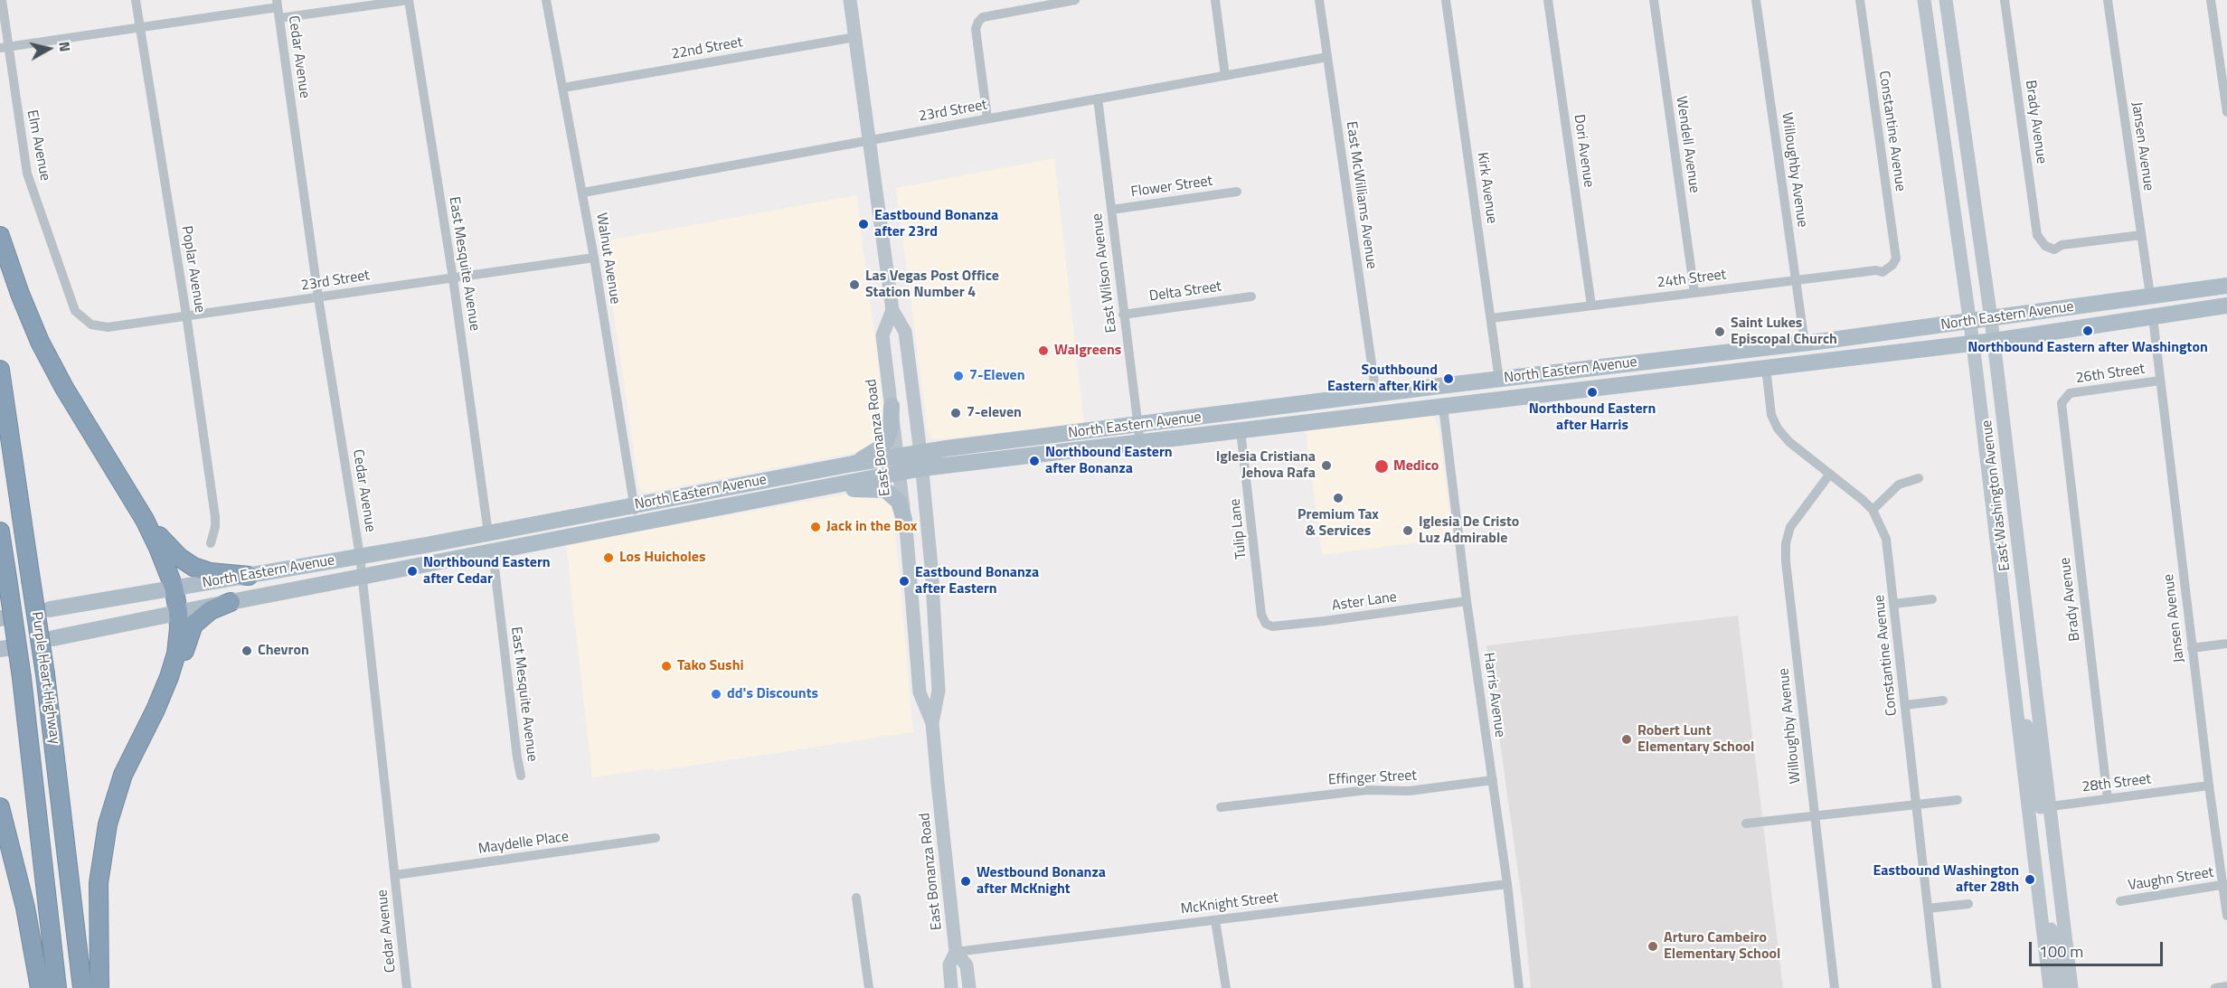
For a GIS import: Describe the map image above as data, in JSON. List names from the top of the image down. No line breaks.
{"streets":{"highway":["Purple Heart Highway"],"main road":["North Eastern Avenue","East Bonanza Road","East Washington Avenue"],"street":["22nd Street","Cedar Avenue","23rd Street","Brady Avenue","Constantine Avenue","Wendell Avenue","Elm Avenue","Jansen Avenue","Dori Avenue","Willoughby Avenue","Flower Street","Kirk Avenue","East McWilliams Avenue","Walnut Avenue","East Mesquite Avenue","Poplar Avenue","East Wilson Avenue","24th Street","Delta Street","26th Street","Tulip Lane","Aster Lane","Harris Avenue","Effinger Street","28th Street","Maydelle Place","Vaughn Street","McKnight Street"]},"crossings":[["22nd Street","Walnut Avenue"],["22nd Street","East Bonanza Road"],["Cedar Avenue","23rd Street"],["Cedar Avenue","North Eastern Avenue"],["Cedar Avenue","Maydelle Place"],["23rd Street","Elm Avenue"],["23rd Street","East McWilliams Avenue"],["23rd Street","Walnut Avenue"],["23rd Street","East Mesquite Avenue"],["23rd Street","Poplar Avenue"],["23rd Street","East Wilson Avenue"],["23rd Street","East Bonanza Road"],["Brady Avenue","Jansen Avenue"],["Brady Avenue","26th Street"],["Brady Avenue","28th Street"],["Constantine Avenue","Willoughby Avenue"],["Constantine Avenue","24th Street"],["Constantine Avenue","North Eastern Avenue"],["Wendell Avenue","24th Street"],["Jansen Avenue","North Eastern Avenue"],["Jansen Avenue","26th Street"],["Jansen Avenue","28th Street"],["Jansen Avenue","Vaughn Street"],["Dori Avenue","24th Street"],["Willoughby Avenue","24th Street"],["Willoughby Avenue","North Eastern Avenue"],["Flower Street","East Wilson Avenue"],["Kirk Avenue","24th Street"],["Kirk Avenue","North Eastern Avenue"],["East McWilliams Avenue","North Eastern Avenue"],["Walnut Avenue","North Eastern Avenue"],["East Mesquite Avenue","North Eastern Avenue"],["East Wilson Avenue","Delta Street"],["East Wilson Avenue","North Eastern Avenue"],["North Eastern Avenue","East Bonanza Road"],["North Eastern Avenue","East Washington Avenue"],["North Eastern Avenue","Tulip Lane"],["North Eastern Avenue","Harris Avenue"],["East Bonanza Road","McKnight Street"],["East Washington Avenue","28th Street"],["Tulip Lane","Aster Lane"],["Aster Lane","Harris Avenue"],["Harris Avenue","Effinger Street"],["Harris Avenue","McKnight Street"]],"places":["Eastbound Bonanza after 23rd","Las Vegas Post Office Station Number 4","Northbound Eastern after Washington","Saint Lukes Episcopal Church","Walgreens","7-Eleven","Southbound Eastern after Kirk","Northbound Eastern after Harris","7-eleven","Northbound Eastern after Bonanza","Iglesia Cristiana Jehova Rafa","Medico","Premium Tax & Services","Jack in the Box","Iglesia De Cristo Luz Admirable","Los Huicholes","Northbound Eastern after Cedar","Eastbound Bonanza after Eastern","Chevron","Tako Sushi","dd's Discounts","Robert Lunt Elementary School","Eastbound Washington after 28th","Westbound Bonanza after McKnight","Arturo Cambeiro Elementary School"],"scale_bar":"100 m","north":"right"}
